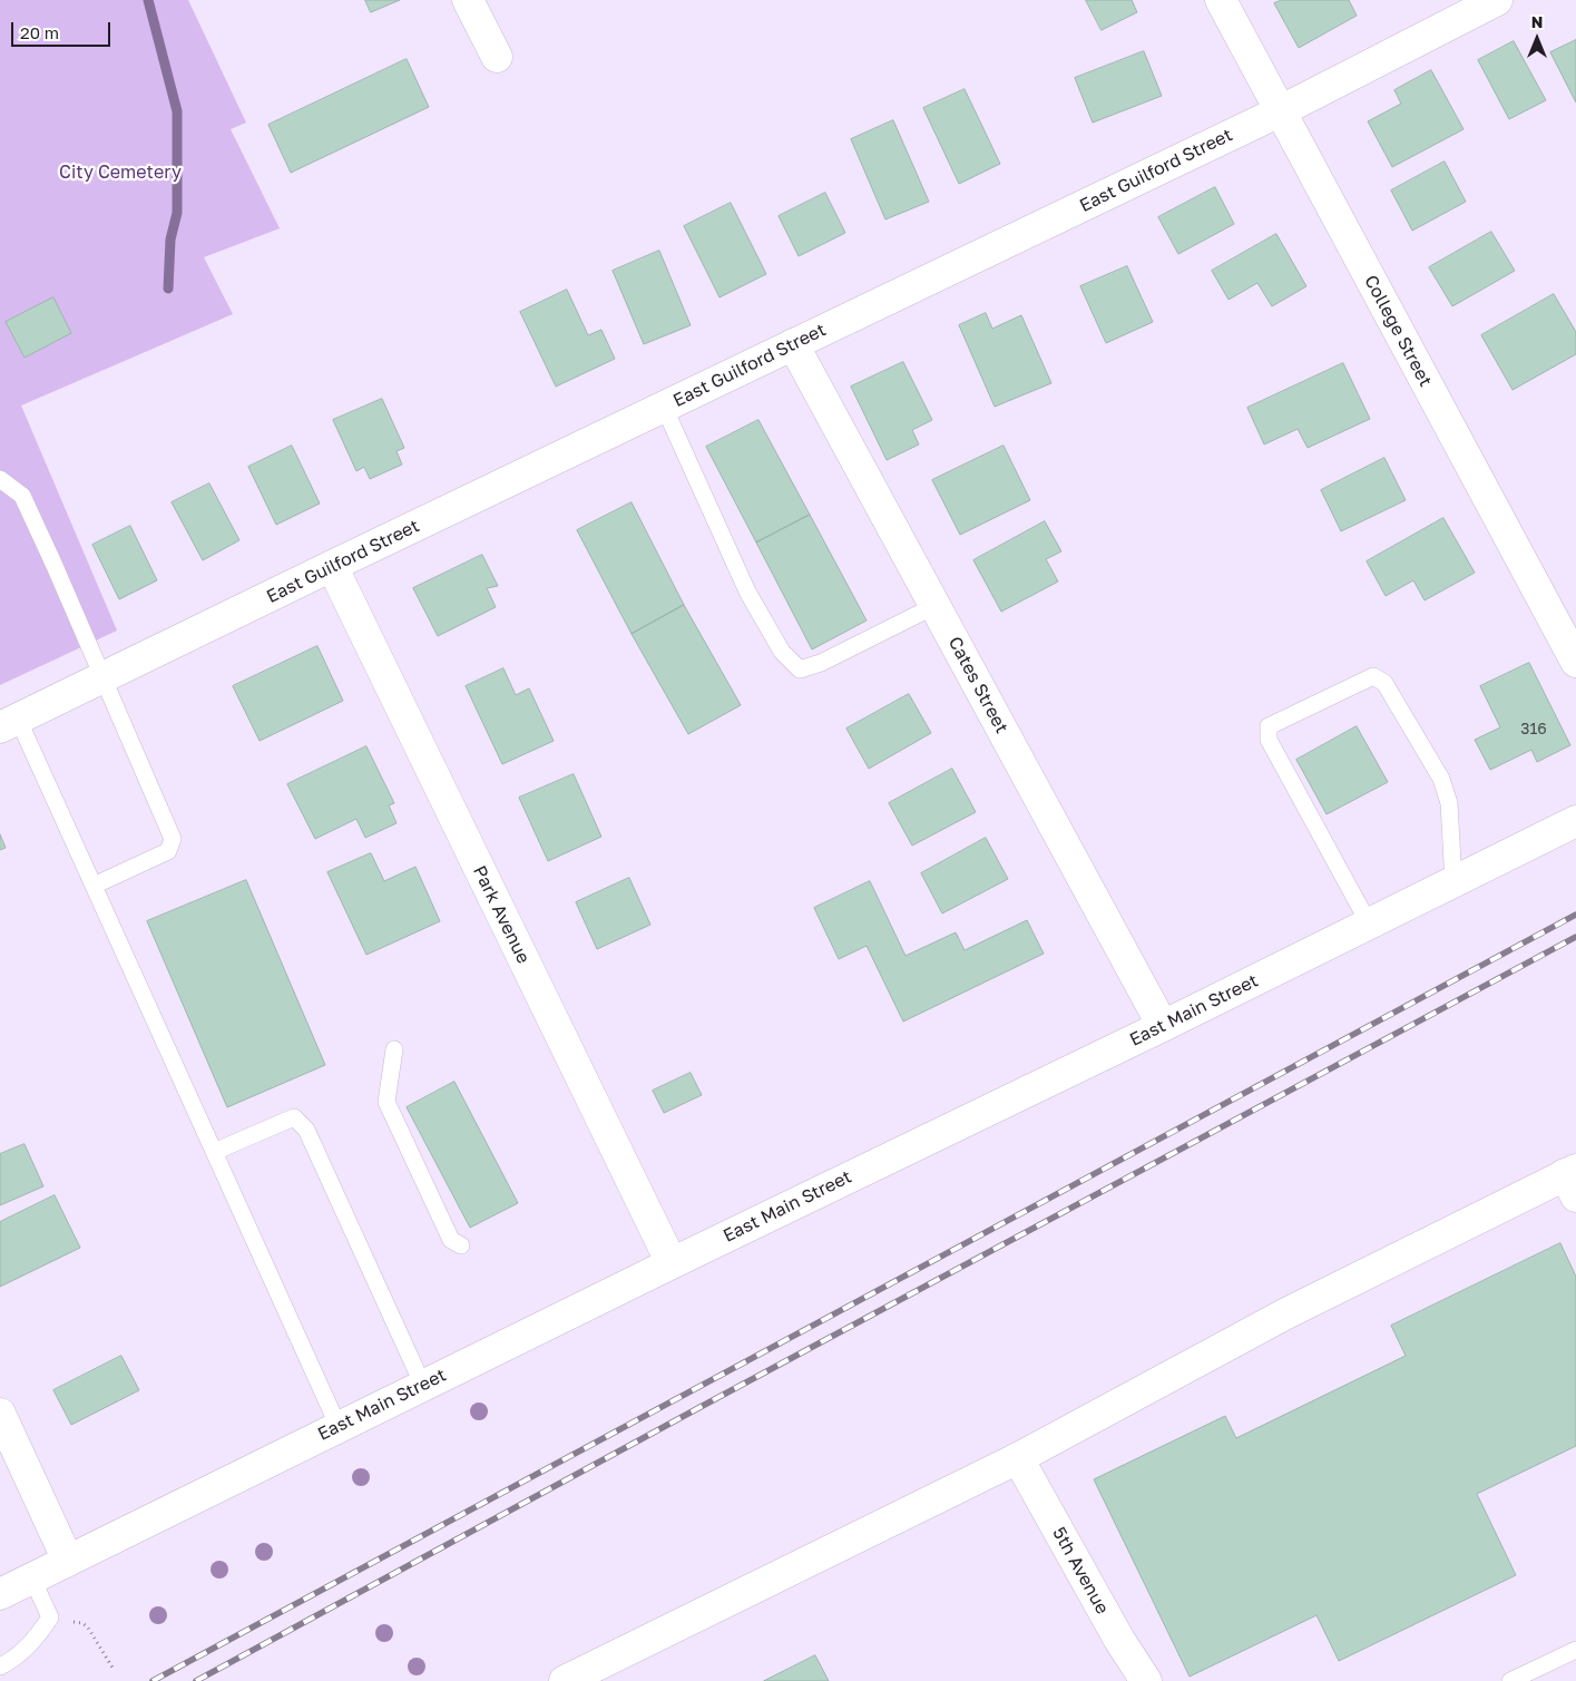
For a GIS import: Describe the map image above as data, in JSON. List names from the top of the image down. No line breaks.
{"streets":{"street":["East Guilford Street","College Street","Cates Street","Park Avenue","East Main Street","5th Avenue"]},"crossings":[["East Guilford Street","College Street"],["East Guilford Street","Cates Street"],["East Guilford Street","Park Avenue"],["Cates Street","East Main Street"],["Park Avenue","East Main Street"]],"parks":["City Cemetery"],"house_numbers":["316"],"scale_bar":"20 m","north":"top"}
